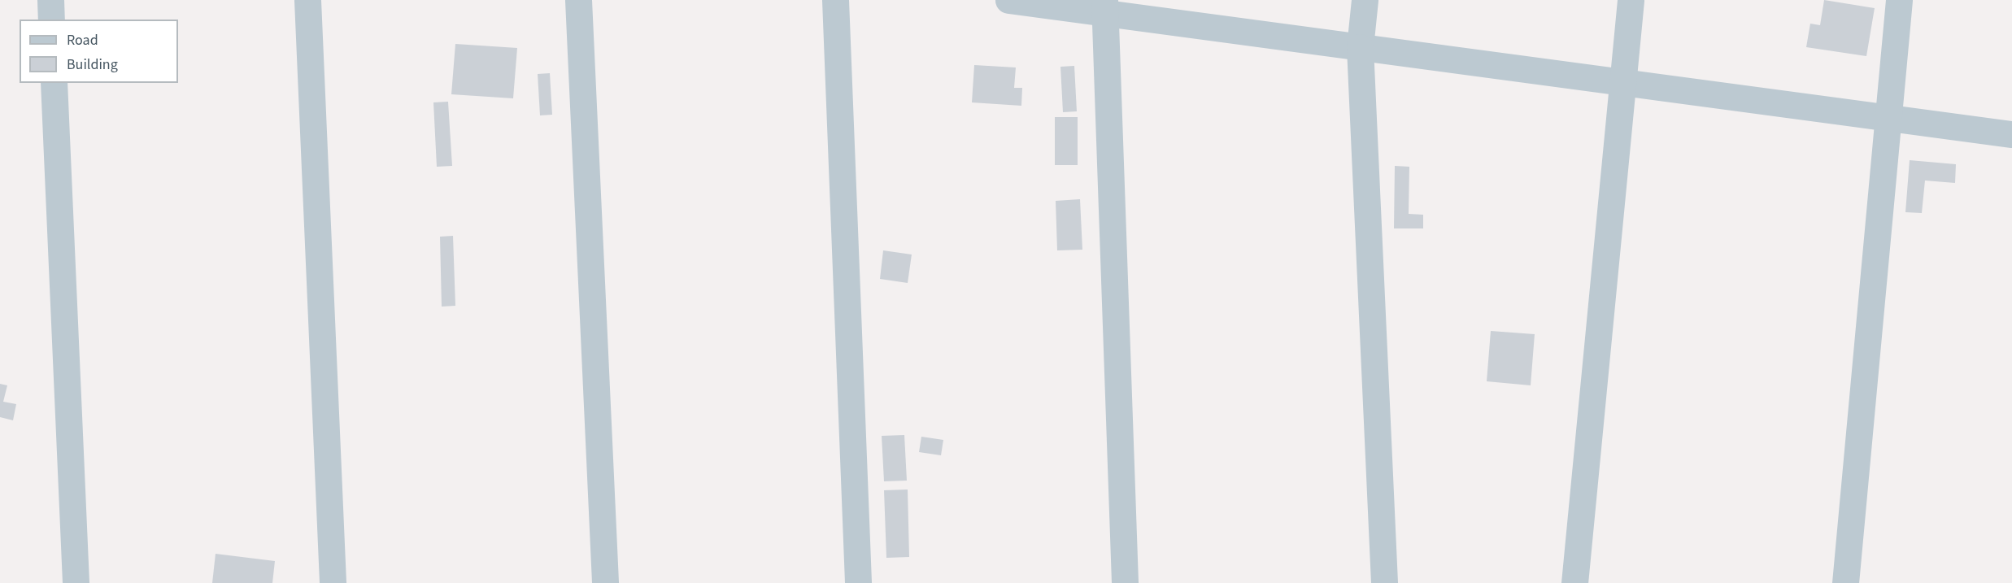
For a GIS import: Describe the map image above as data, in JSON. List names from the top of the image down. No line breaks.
{"legend":["Road","Building"]}
